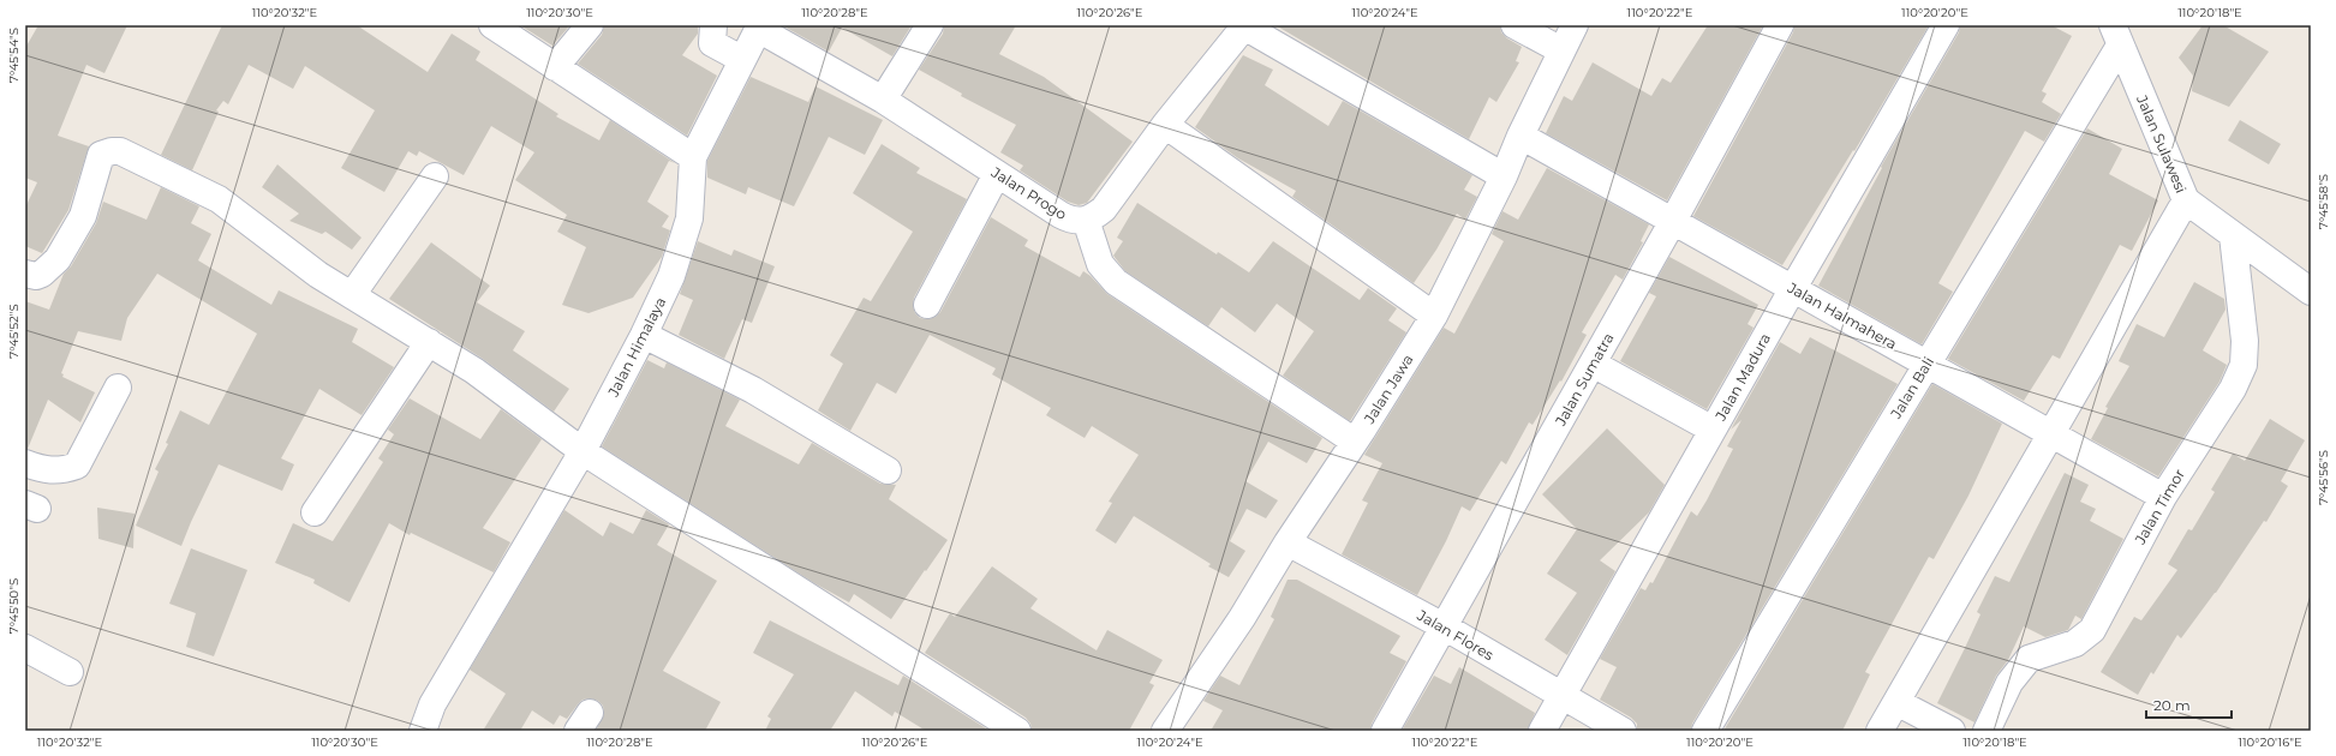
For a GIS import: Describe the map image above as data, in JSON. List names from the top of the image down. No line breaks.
{"streets":{"street":["Jalan Sulawesi","Jalan Progo","Jalan Halmahera","Jalan Himalaya","Jalan Madura","Jalan Sumatra","Jalan Bali","Jalan Jawa","Jalan Timor","Jalan Flores"]},"crossings":[["Jalan Sulawesi","Jalan Bali"],["Jalan Sulawesi","Jalan Timor"],["Jalan Halmahera","Jalan Madura"],["Jalan Halmahera","Jalan Sumatra"],["Jalan Halmahera","Jalan Bali"],["Jalan Halmahera","Jalan Jawa"],["Jalan Halmahera","Jalan Timor"],["Jalan Madura","Jalan Flores"],["Jalan Sumatra","Jalan Flores"],["Jalan Jawa","Jalan Flores"]],"scale_bar":"20 m","coordinates":["110°20'32\"E","110°20'30\"E","110°20'28\"E","110°20'26\"E","110°20'24\"E","110°20'22\"E","110°20'20\"E","110°20'18\"E","7°45'54\"S","7°45'58\"S","7°45'52\"S","7°45'56\"S","7°45'50\"S","110°20'16\"E"]}
